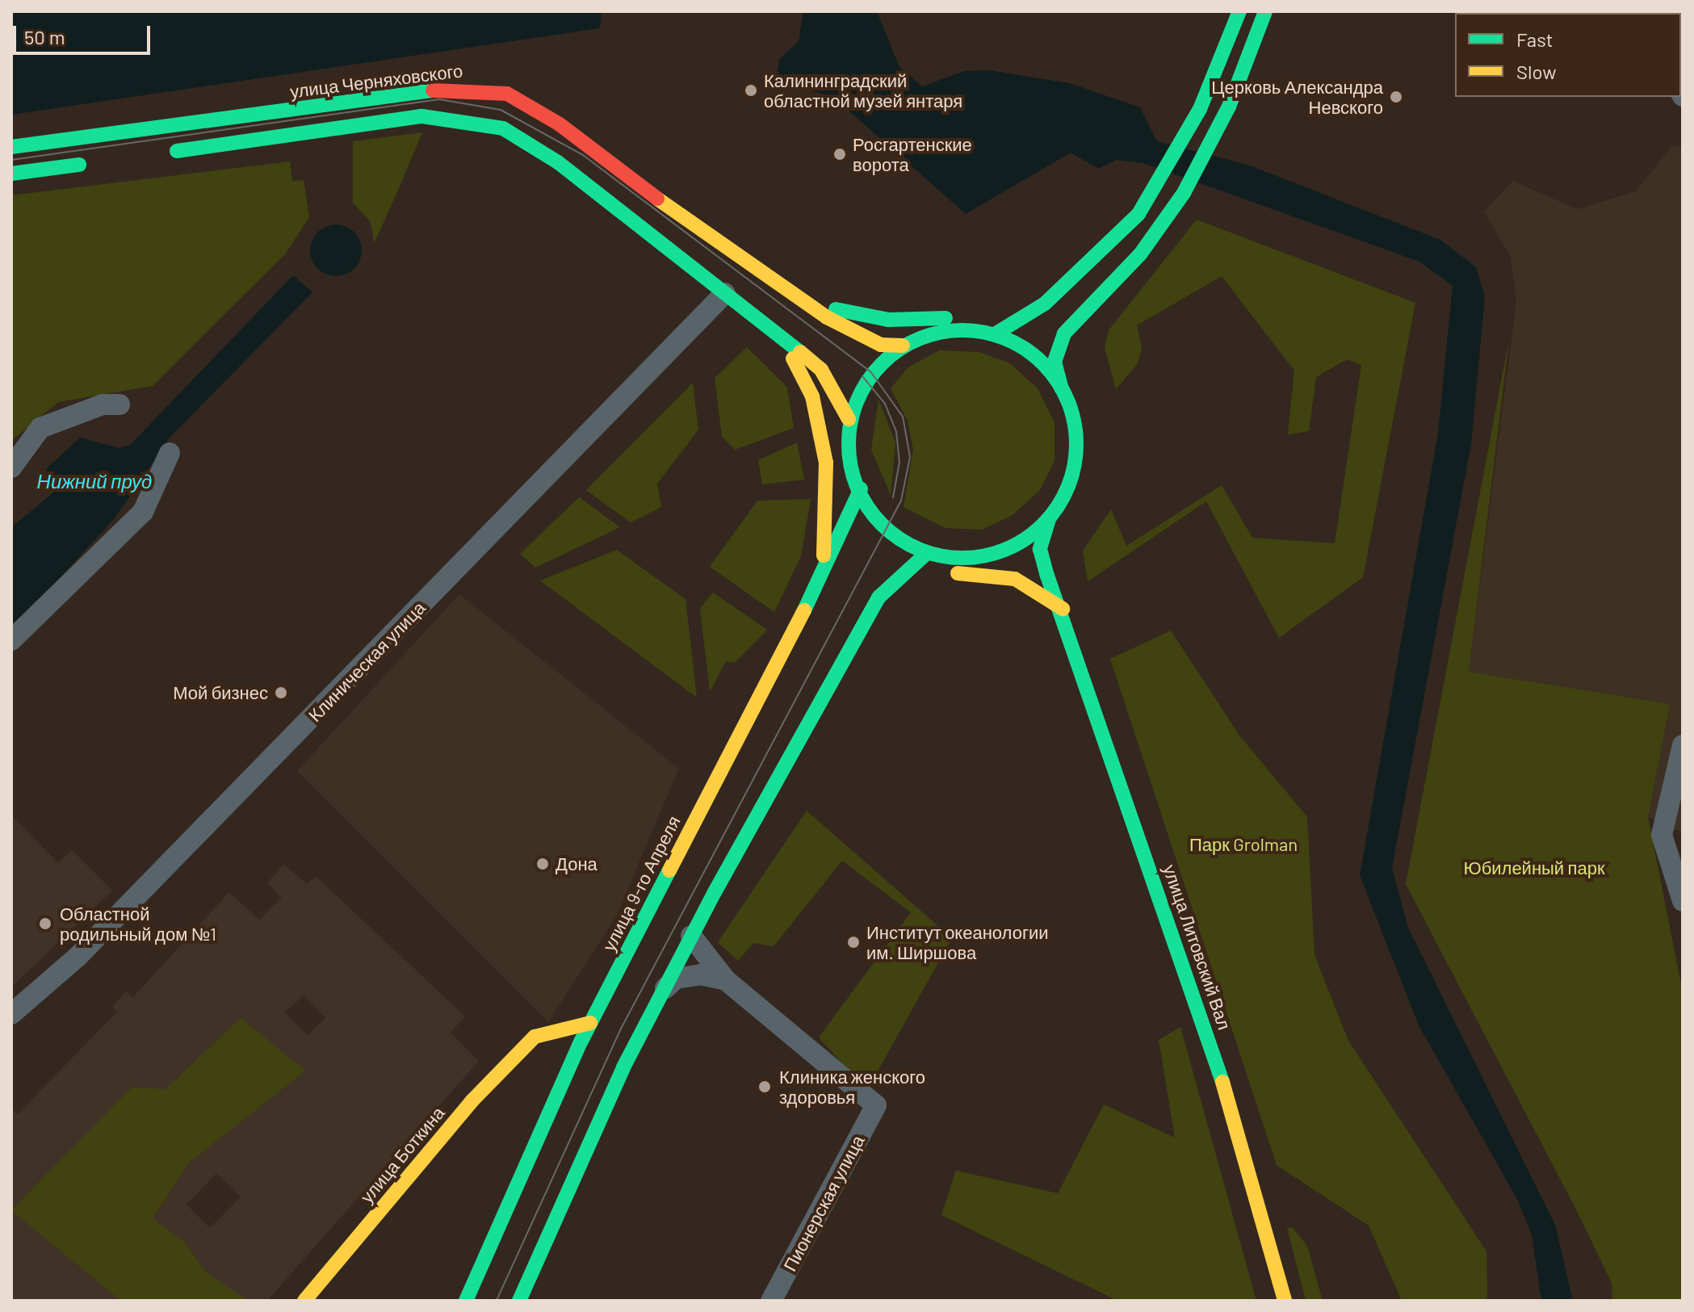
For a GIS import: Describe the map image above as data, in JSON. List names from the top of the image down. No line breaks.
{"streets":{"main road":["улица Черняховского","улица 9-го Апреля","улица Литовский Вал","улица Боткина"],"street":["Клиническая улица","Пионерская улица"]},"crossings":[["улица Черняховского","улица 9-го Апреля"],["улица Черняховского","улица Литовский Вал"],["улица 9-го Апреля","улица Литовский Вал"]],"water":["Нижний пруд"],"parks":["Парк Grolman","Юбилейный парк"],"places":["Калининградский областной музей янтаря","Церковь Александра Невского","Росгартенские ворота","Мой бизнес","Дона","Областной родильный дом №1","Институт океанологии им. Ширшова","Клиника женского здоровья"],"legend":["Fast","Slow"],"scale_bar":"50 m"}
